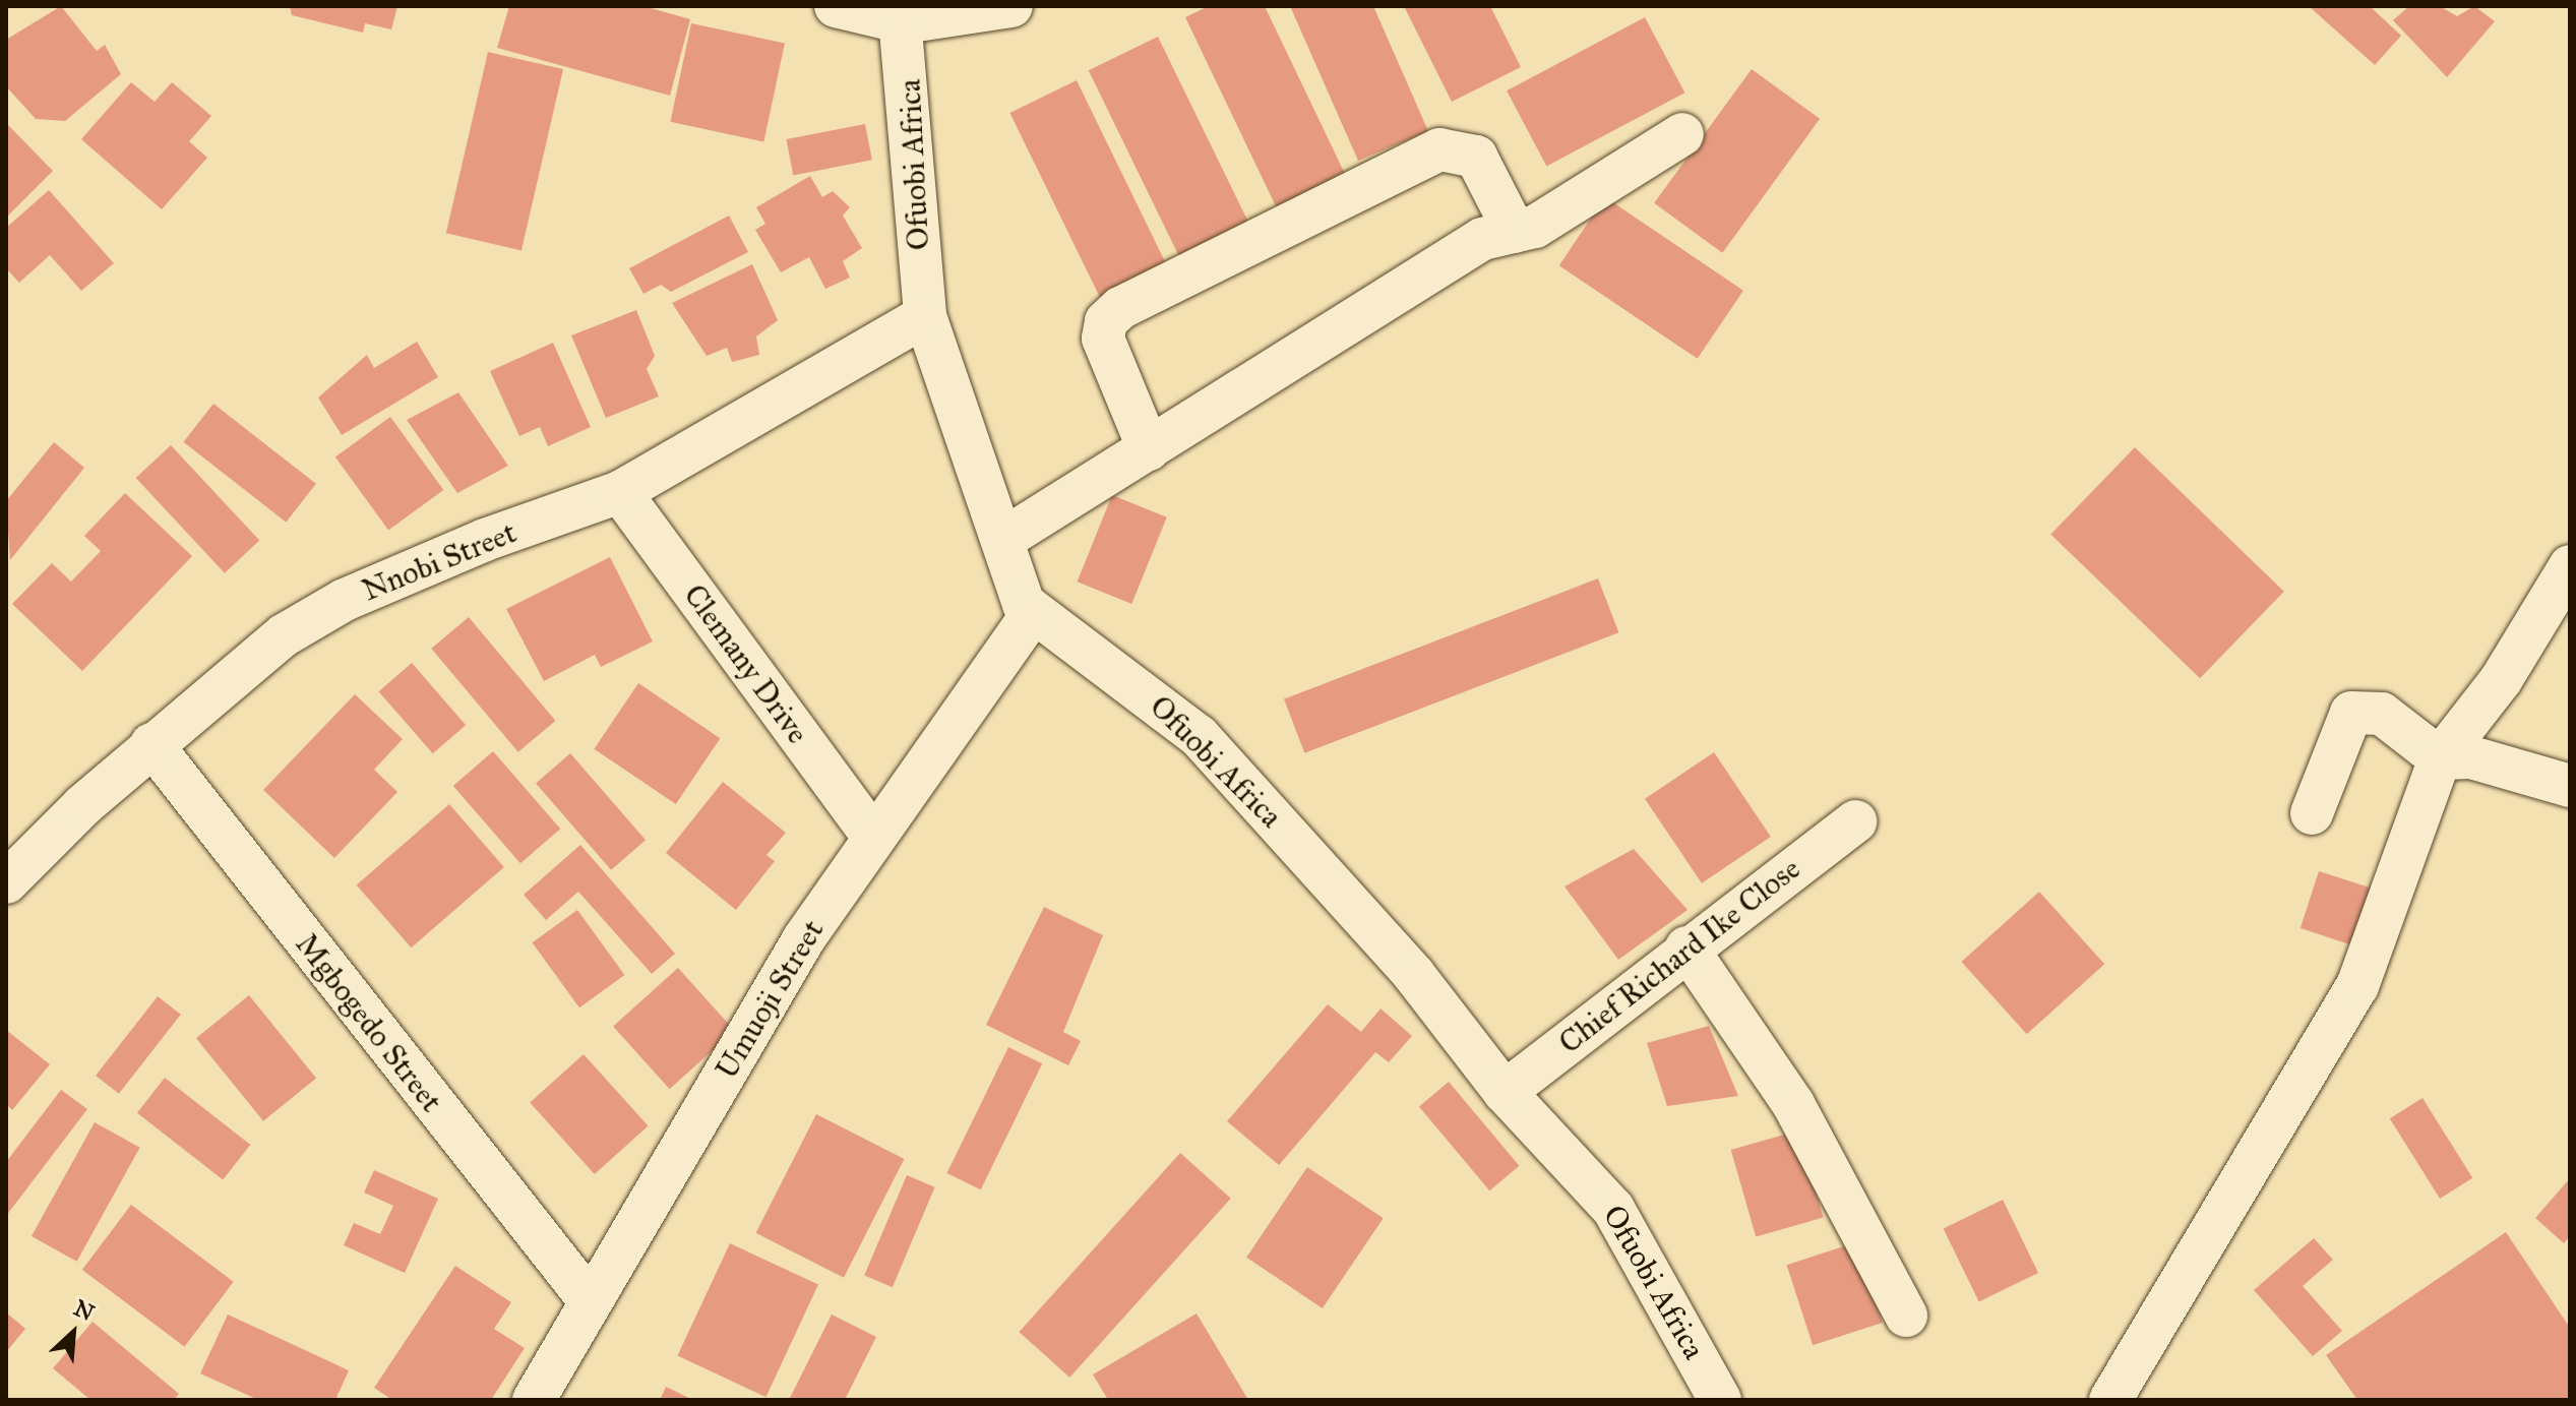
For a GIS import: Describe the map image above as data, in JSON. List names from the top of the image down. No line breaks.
{"streets":{"street":["Ofuobi Africa","Nnobi Street","Clemany Drive","Chief Richard Ike Close","Umuoji Street","Mgbogedo Street"]},"crossings":[["Ofuobi Africa","Nnobi Street"],["Ofuobi Africa","Chief Richard Ike Close"],["Ofuobi Africa","Umuoji Street"],["Nnobi Street","Clemany Drive"],["Nnobi Street","Mgbogedo Street"],["Clemany Drive","Umuoji Street"],["Umuoji Street","Mgbogedo Street"]],"north":"top right"}
